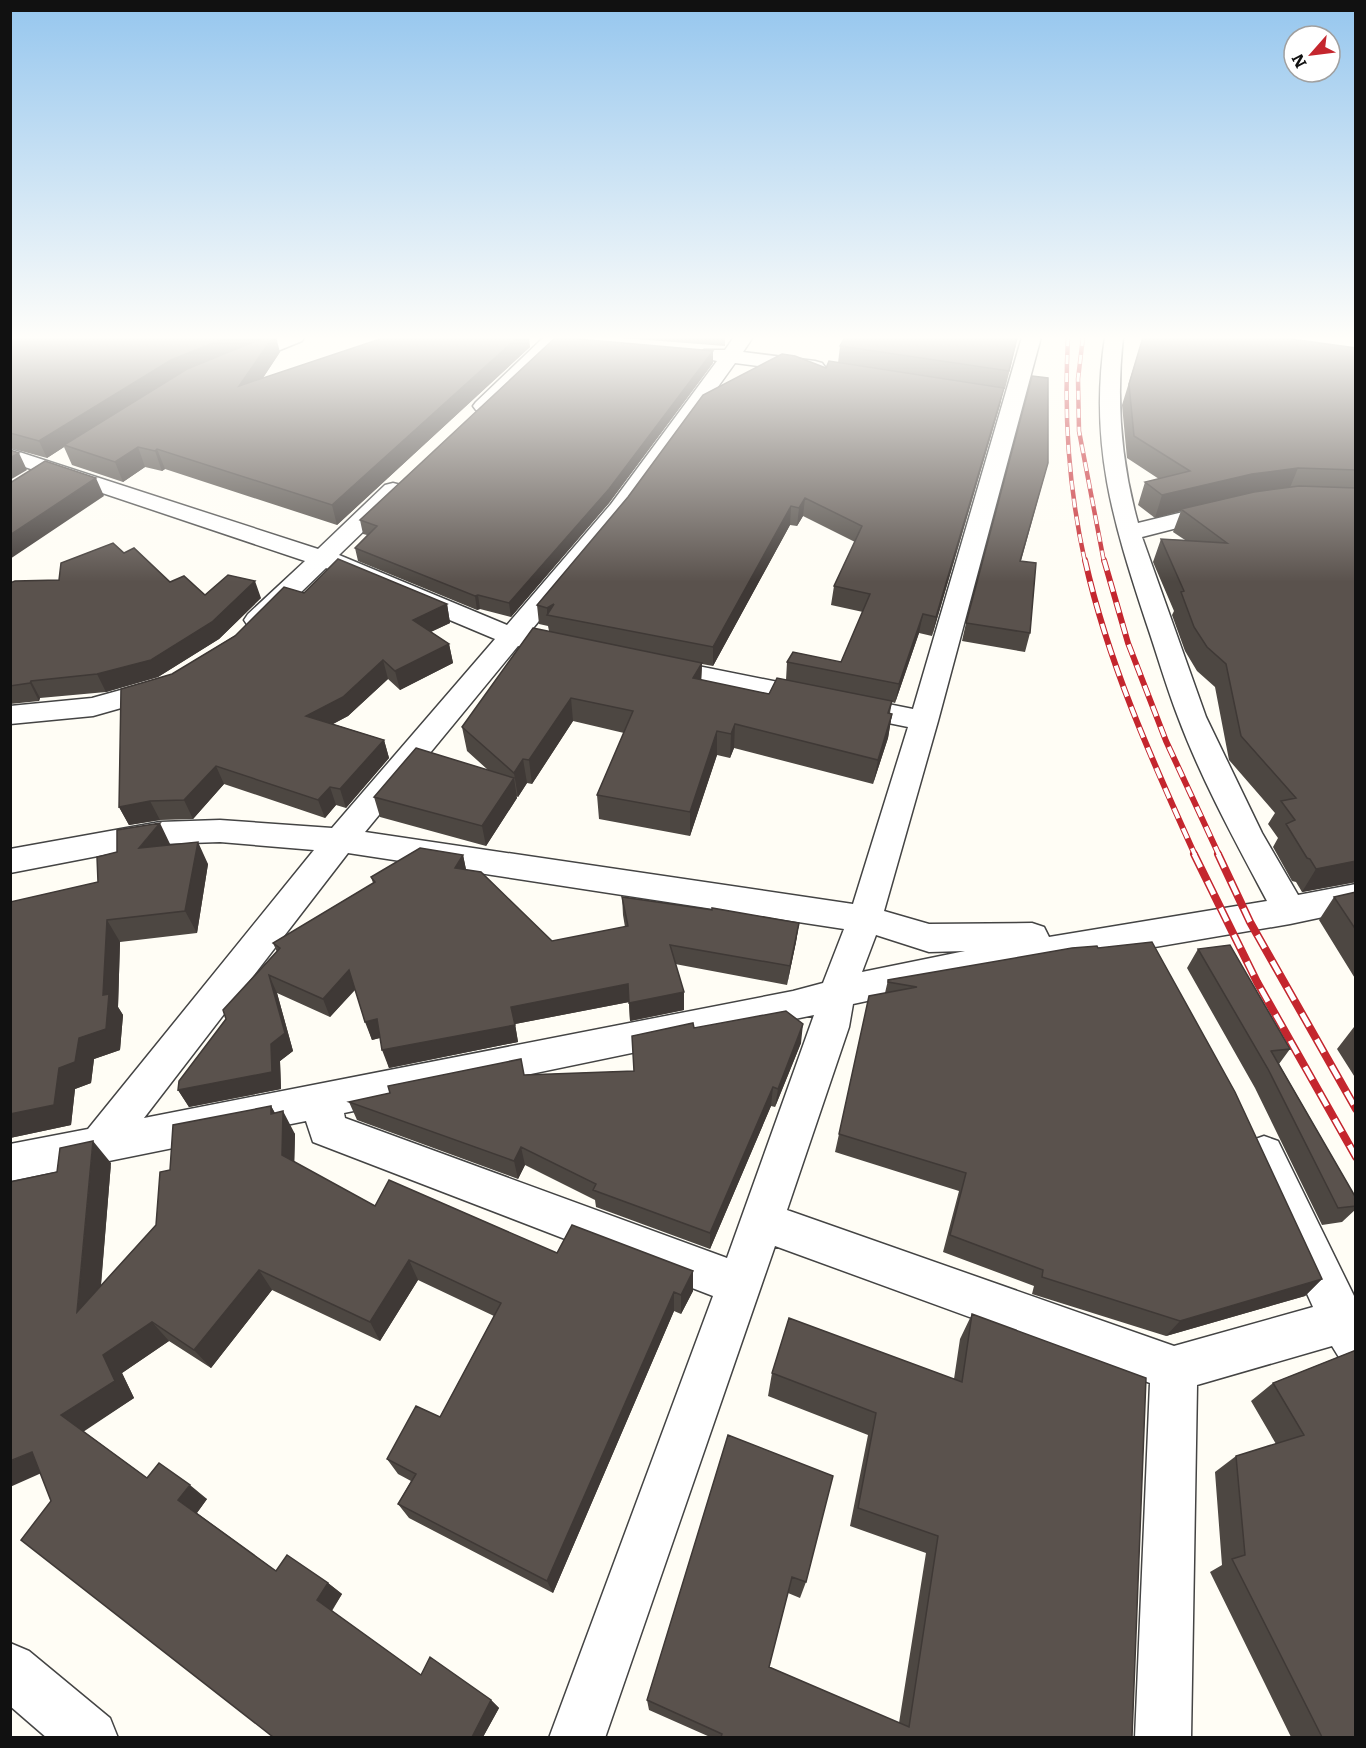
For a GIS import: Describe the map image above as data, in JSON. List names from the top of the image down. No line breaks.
{"north":"bottom left"}
